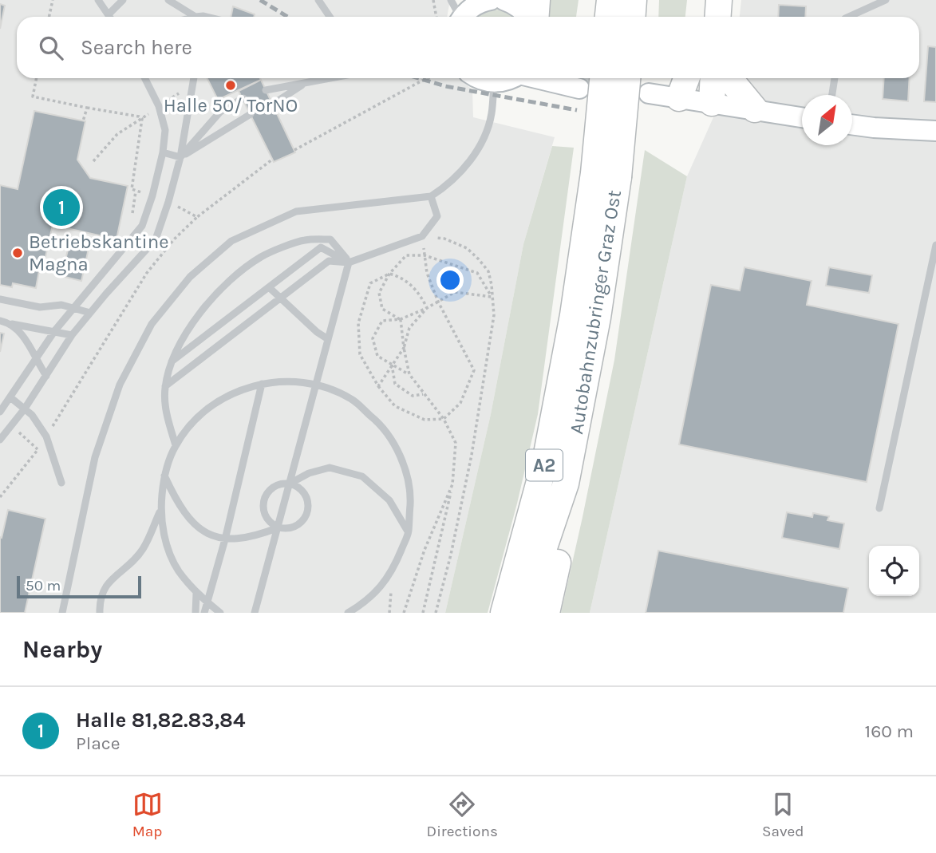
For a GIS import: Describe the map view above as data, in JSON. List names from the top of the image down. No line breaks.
{"streets":{"highway":["Autobahnzubringer Graz Ost","A2"]},"places":["Halle 50/ TorNO","Betriebskantine Magna"],"scale_bar":"50 m","north":"top right","page":{"search":"Search here","pins":"1","scale":"50 m","heading":"Nearby","list":[{"mark":"1","name":"Halle 81,82.83,84","note":"Place","value":"160 m"}],"nav":["Map","Directions","Saved"]}}
